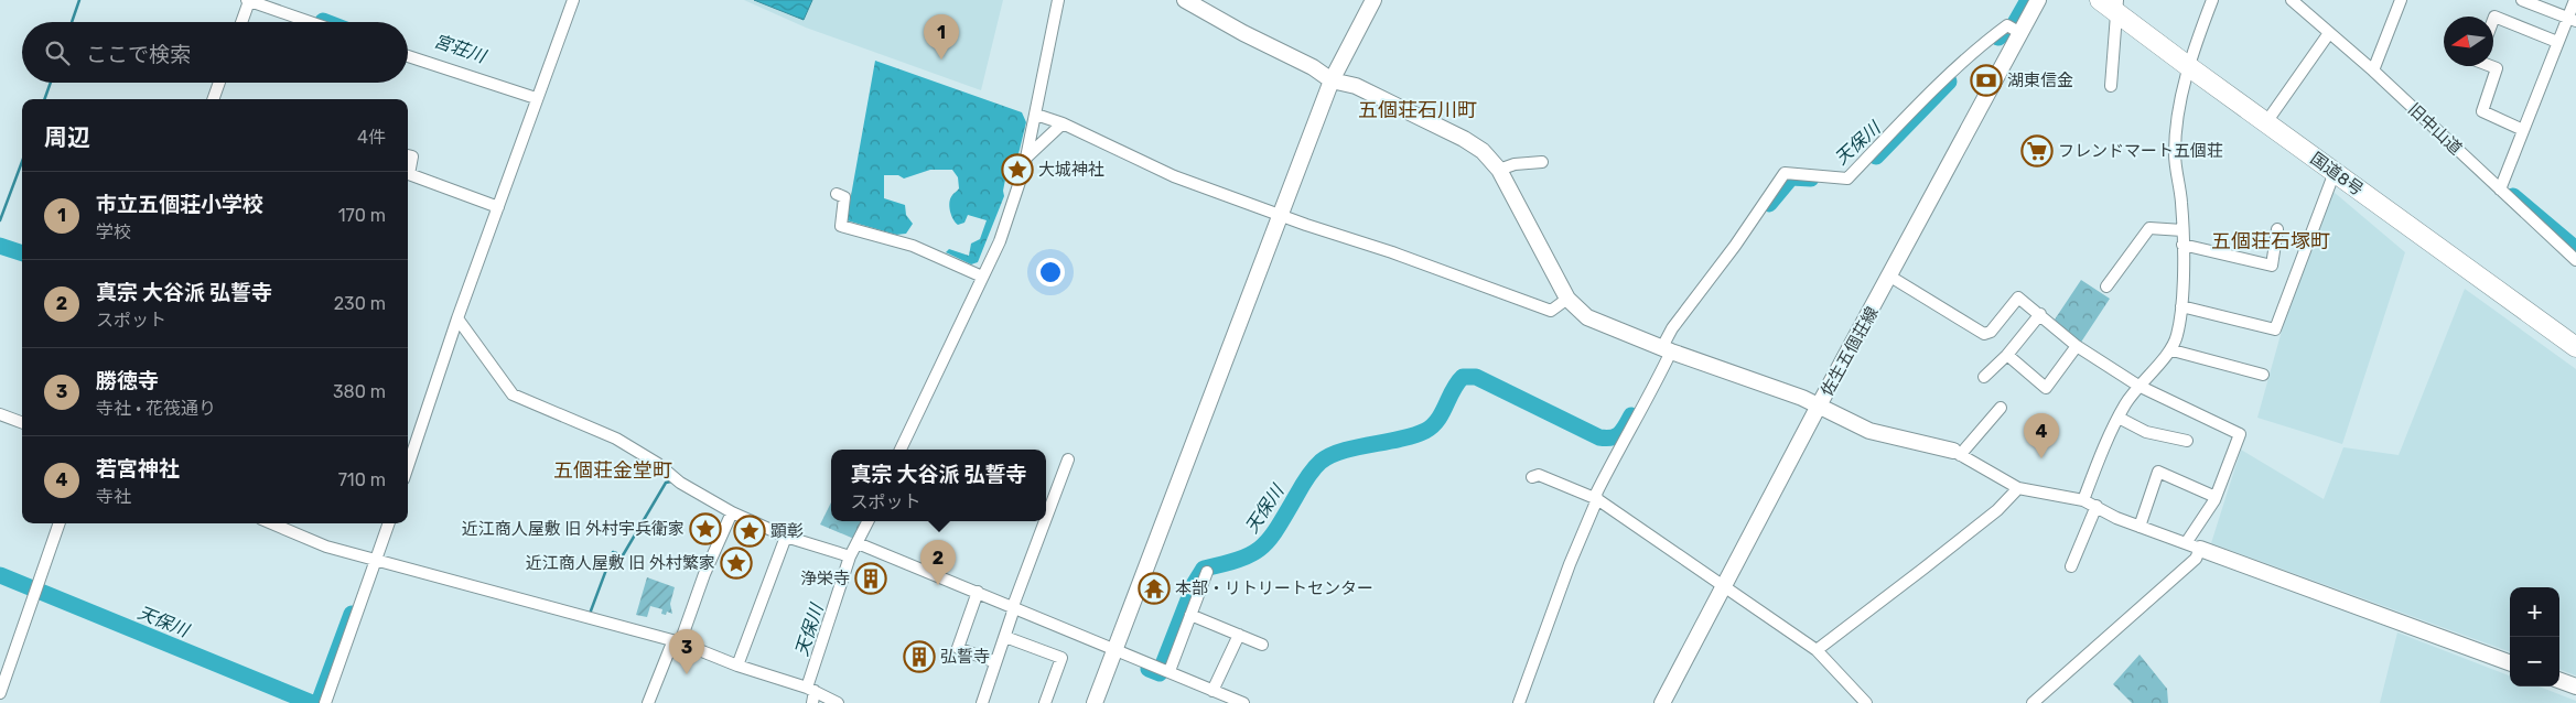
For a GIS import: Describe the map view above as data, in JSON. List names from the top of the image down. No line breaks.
{"streets":{"highway":["国道8号"],"street":["旧中山道","佐生五個荘線"]},"districts":["五個荘石川町","五個荘石塚町","五個荘金堂町"],"water":["宮荘川","天保川"],"places":{"bank":["湖東信金"],"supermarket":["フレンドマート五個荘"],"place":["大城神社","近江商人屋敷 旧 外村宇兵衛家","顕彰","近江商人屋敷 旧 外村繁家"],"building":["浄栄寺","弘誓寺"],"temple":["本部・リトリートセンター"]},"north":"left","page":{"pins":["1","4","2","3"],"search":"ここで検索","heading":["周辺","4件"],"list":[{"mark":"1","name":"市立五個荘小学校","note":"学校","value":"170 m"},{"mark":"2","name":"真宗 大谷派 弘誓寺","note":"スポット","value":"230 m"},{"mark":"3","name":"勝徳寺","note":"寺社 · 花筏通り","value":"380 m"},{"mark":"4","name":"若宮神社","note":"寺社","value":"710 m"}],"popup":["真宗 大谷派 弘誓寺","スポット"],"map_buttons":["+","−"]}}
